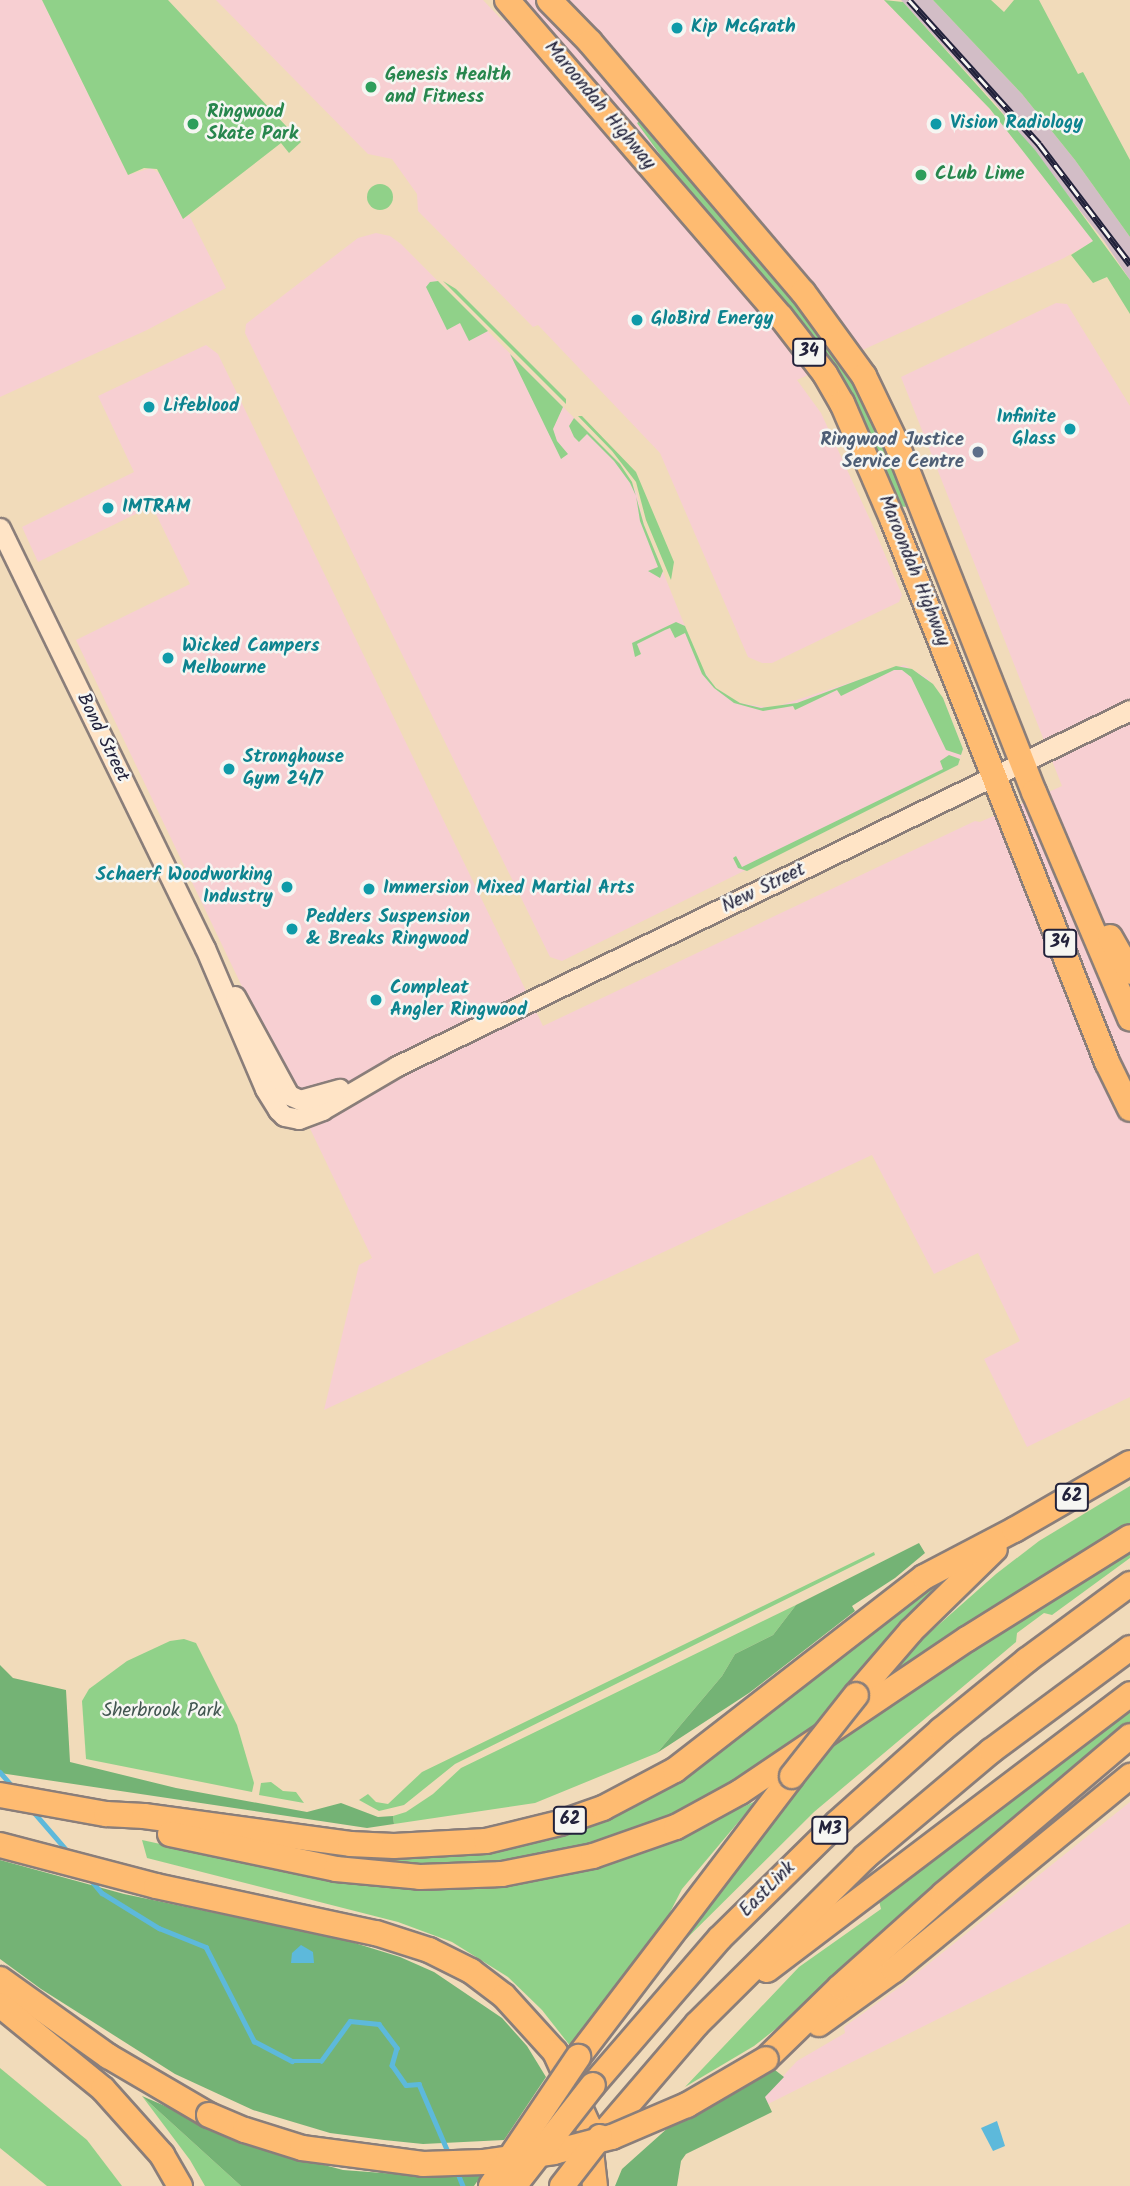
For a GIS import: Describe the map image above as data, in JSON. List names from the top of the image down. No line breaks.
{"streets":{"highway":["Maroondah Highway","34","62","M3","EastLink"],"street":["Bond Street","New Street"]},"crossings":[["Maroondah Highway","New Street"],["Bond Street","New Street"]],"parks":["Sherbrook Park"],"places":["Kip McGrath","Genesis Health and Fitness","Ringwood Skate Park","Vision Radiology","CLub Lime","GloBird Energy","Lifeblood","Infinite Glass","Ringwood Justice Service Centre","IMTRAM","Wicked Campers Melbourne","Stronghouse Gym 24/7","Schaerf Woodworking Industry","Immersion Mixed Martial Arts","Pedders Suspension & Breaks Ringwood","Compleat Angler Ringwood"]}
